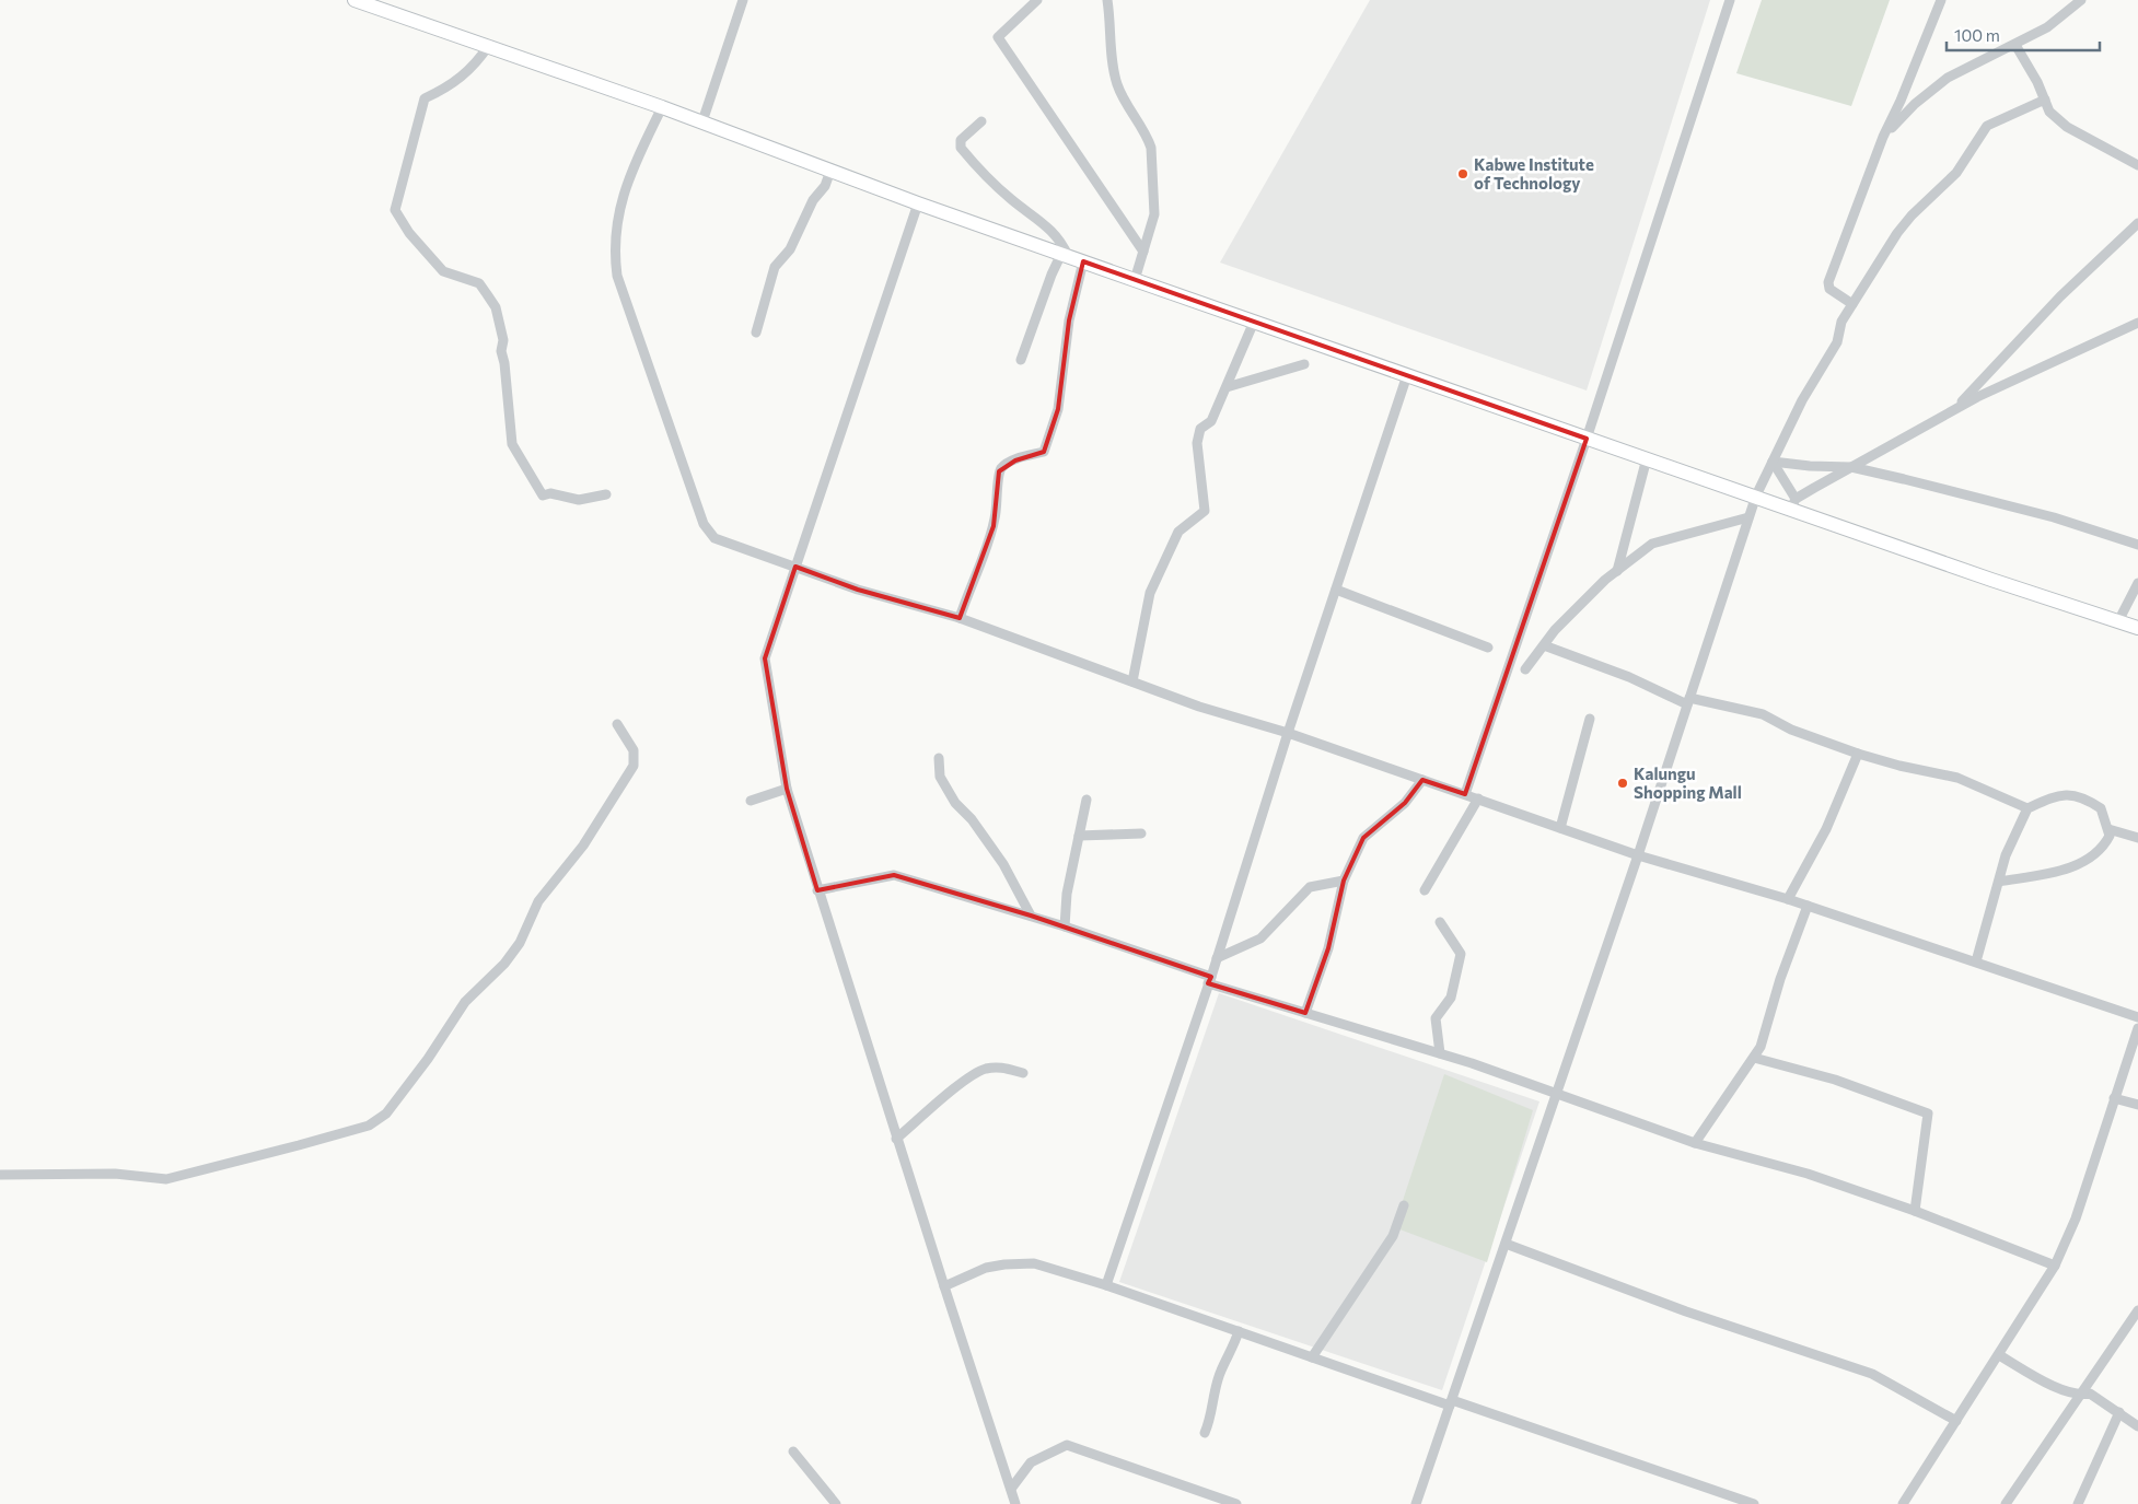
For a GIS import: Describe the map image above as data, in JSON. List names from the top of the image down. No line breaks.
{"places":["Kabwe Institute of Technology","Kalungu Shopping Mall"],"scale_bar":"100 m"}
